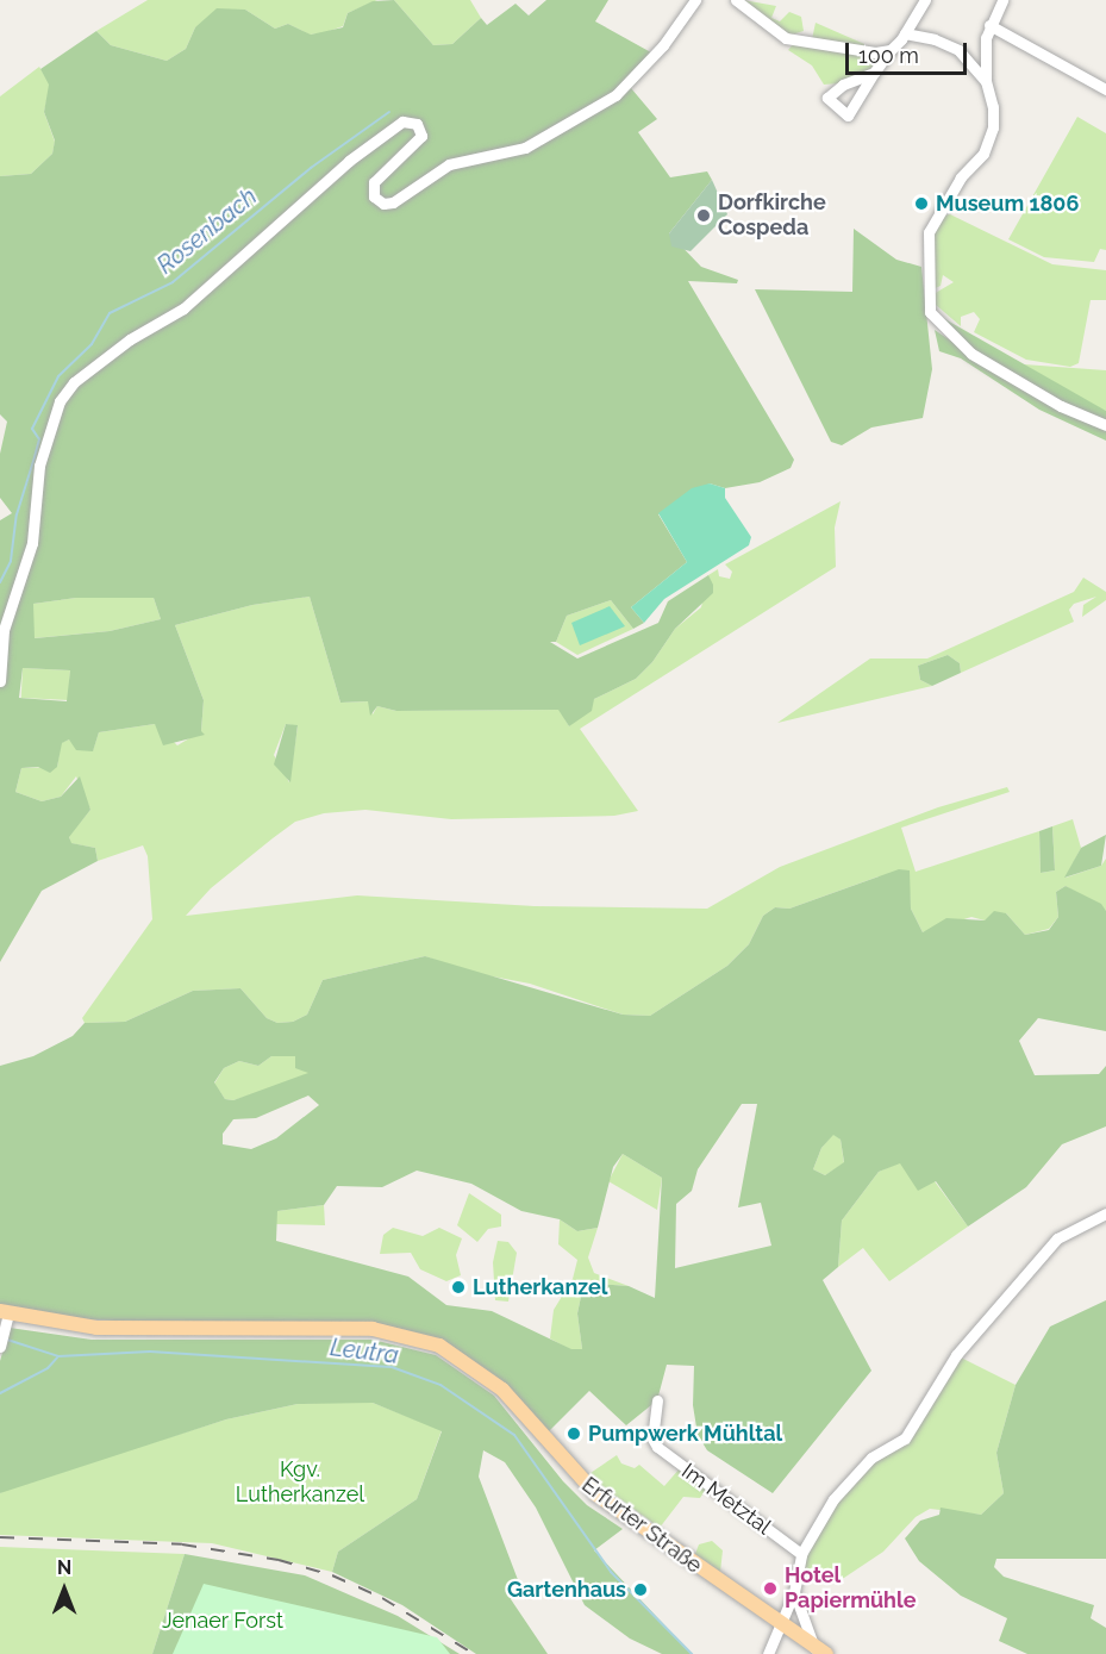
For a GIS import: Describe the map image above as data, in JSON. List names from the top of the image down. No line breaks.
{"streets":{"main road":["Erfurter Straße"],"street":["Im Metztal"]},"water":["Rosenbach","Leutra"],"parks":["Kgv. Lutherkanzel","Jenaer Forst"],"places":["Museum 1806","Dorfkirche Cospeda","Lutherkanzel","Pumpwerk Mühltal","Hotel Papiermühle","Gartenhaus"],"scale_bar":"100 m","north":"top"}
